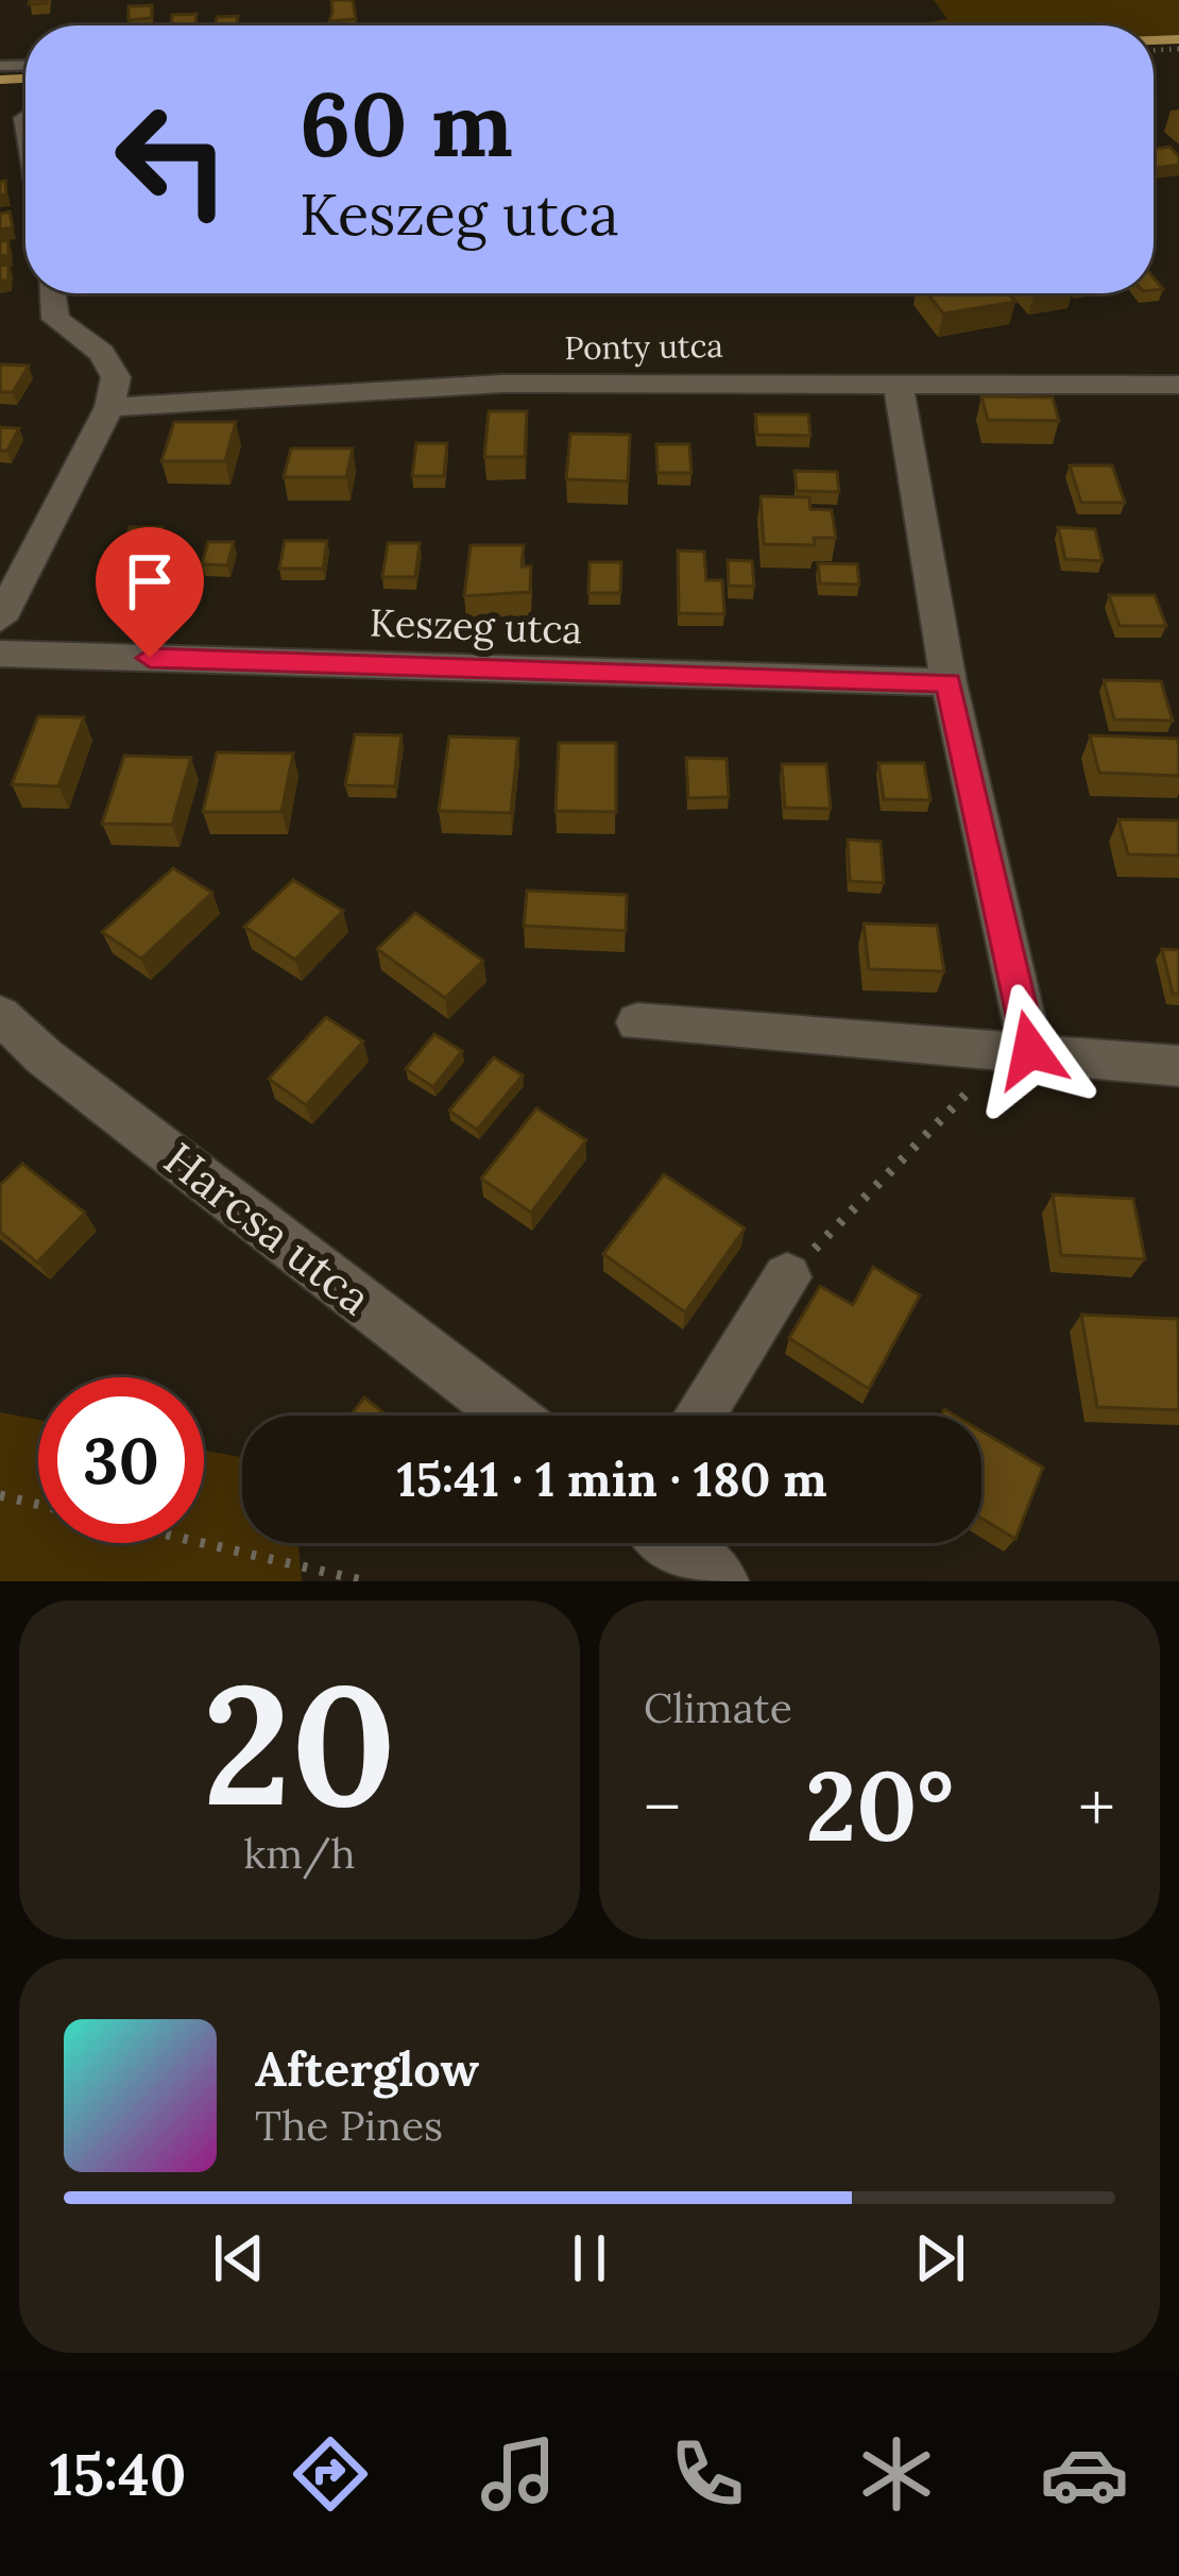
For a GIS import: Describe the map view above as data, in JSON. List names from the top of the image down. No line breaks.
{"streets":{"street":["Ponty utca","Keszeg utca","Harcsa utca"]},"page":{"turn":["60 m","Keszeg utca"],"limit":"30","trip":"15:41 · 1 min · 180 m","tile":[["20","km/h"],"Climate"],"heat":["−","20°","+"],"song":["Afterglow","The Pines"],"tabs":"15:40"}}
